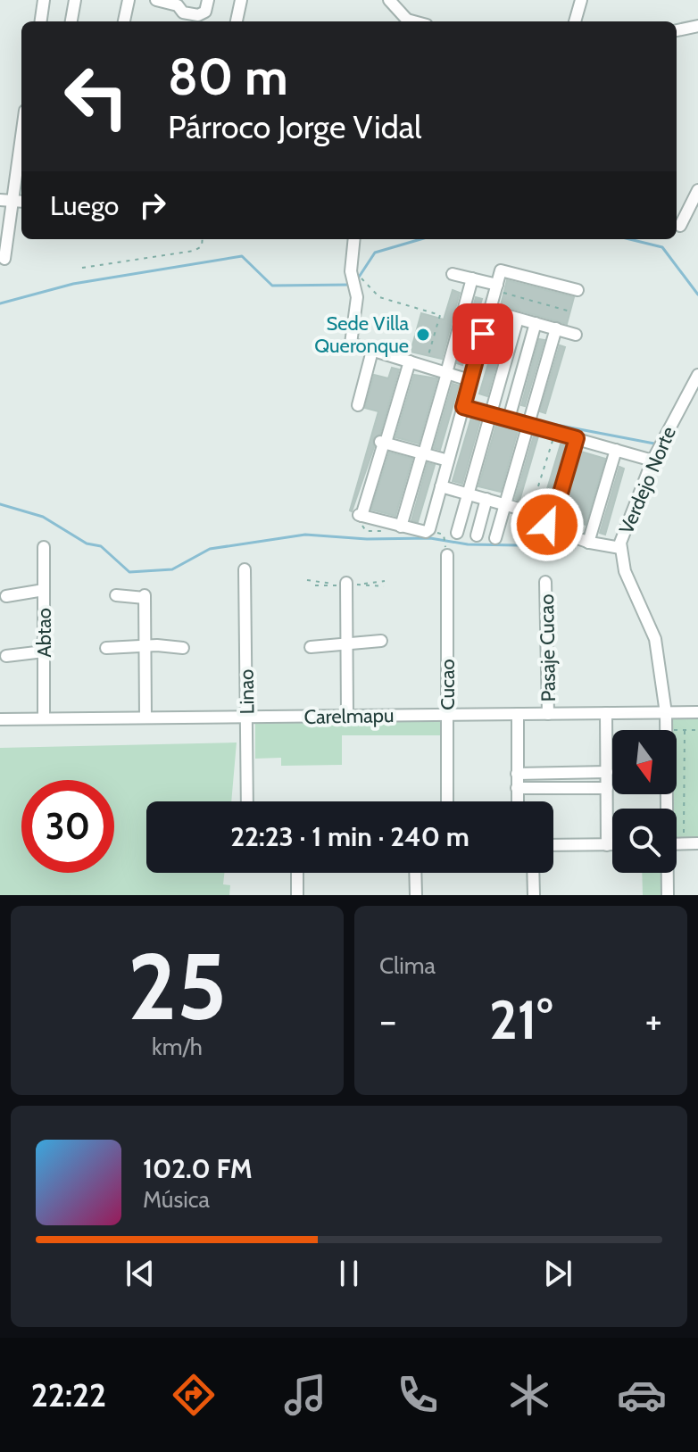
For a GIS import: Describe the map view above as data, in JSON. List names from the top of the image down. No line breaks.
{"streets":{"street":["Verdejo Norte","Abtao","Pasaje Cucao","Cucao","Linao","Carelmapu"]},"crossings":[["Verdejo Norte","Carelmapu"],["Abtao","Carelmapu"],["Pasaje Cucao","Carelmapu"],["Cucao","Carelmapu"],["Linao","Carelmapu"]],"places":["Sede Villa Queronque"],"north":"bottom","page":{"turn":["80 m","Párroco Jorge Vidal"],"then":"Luego","limit":"30","trip":"22:23 · 1 min · 240 m","tile":[["25","km/h"],"Clima"],"heat":["−","21°","+"],"song":["102.0 FM","Música"],"tabs":"22:22"}}
